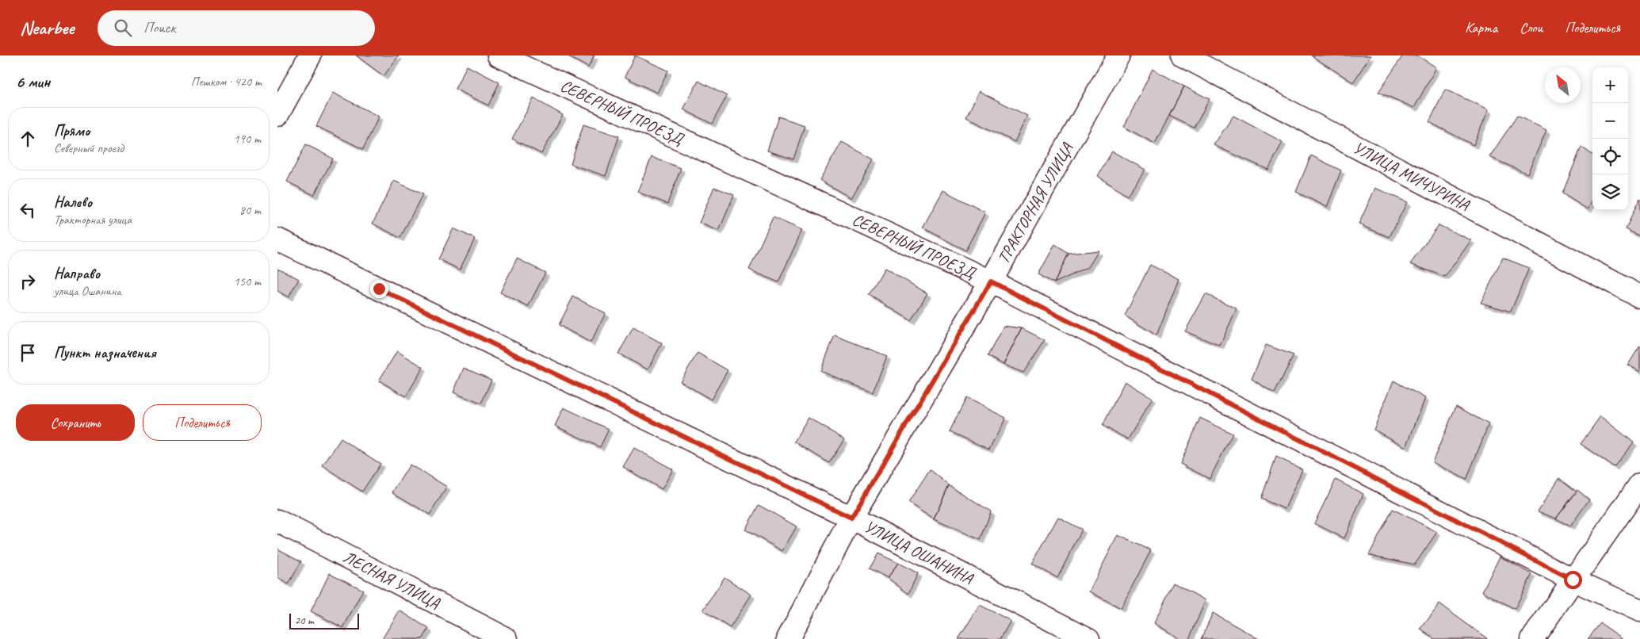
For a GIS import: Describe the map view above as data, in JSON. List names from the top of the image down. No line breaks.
{"streets":{"street":["СЕВЕРНЫЙ ПРОЕЗД","УЛИЦА МИЧУРИНА","ТРАКТОРНАЯ УЛИЦА","УЛИЦА ОШАНИНА","ЛЕСНАЯ УЛИЦА"]},"crossings":[["СЕВЕРНЫЙ ПРОЕЗД","ТРАКТОРНАЯ УЛИЦА"],["ТРАКТОРНАЯ УЛИЦА","УЛИЦА ОШАНИНА"]],"scale_bar":"20 m","north":"top left","page":{"header":"Nearbee","search":"Поиск","nav":["Карта","Слои","Поделиться"],"heading":["6 мин","Пешком · 420 m"],"map_buttons":["+","−"],"list":[["Прямо","Северный проезд","190 m"],["Налево","Тракторная улица","80 m"],["Направо","улица Ошанина","150 m"],"Пункт назначения"],"buttons":["Сохранить","Поделиться"],"scale":"20 m"}}
